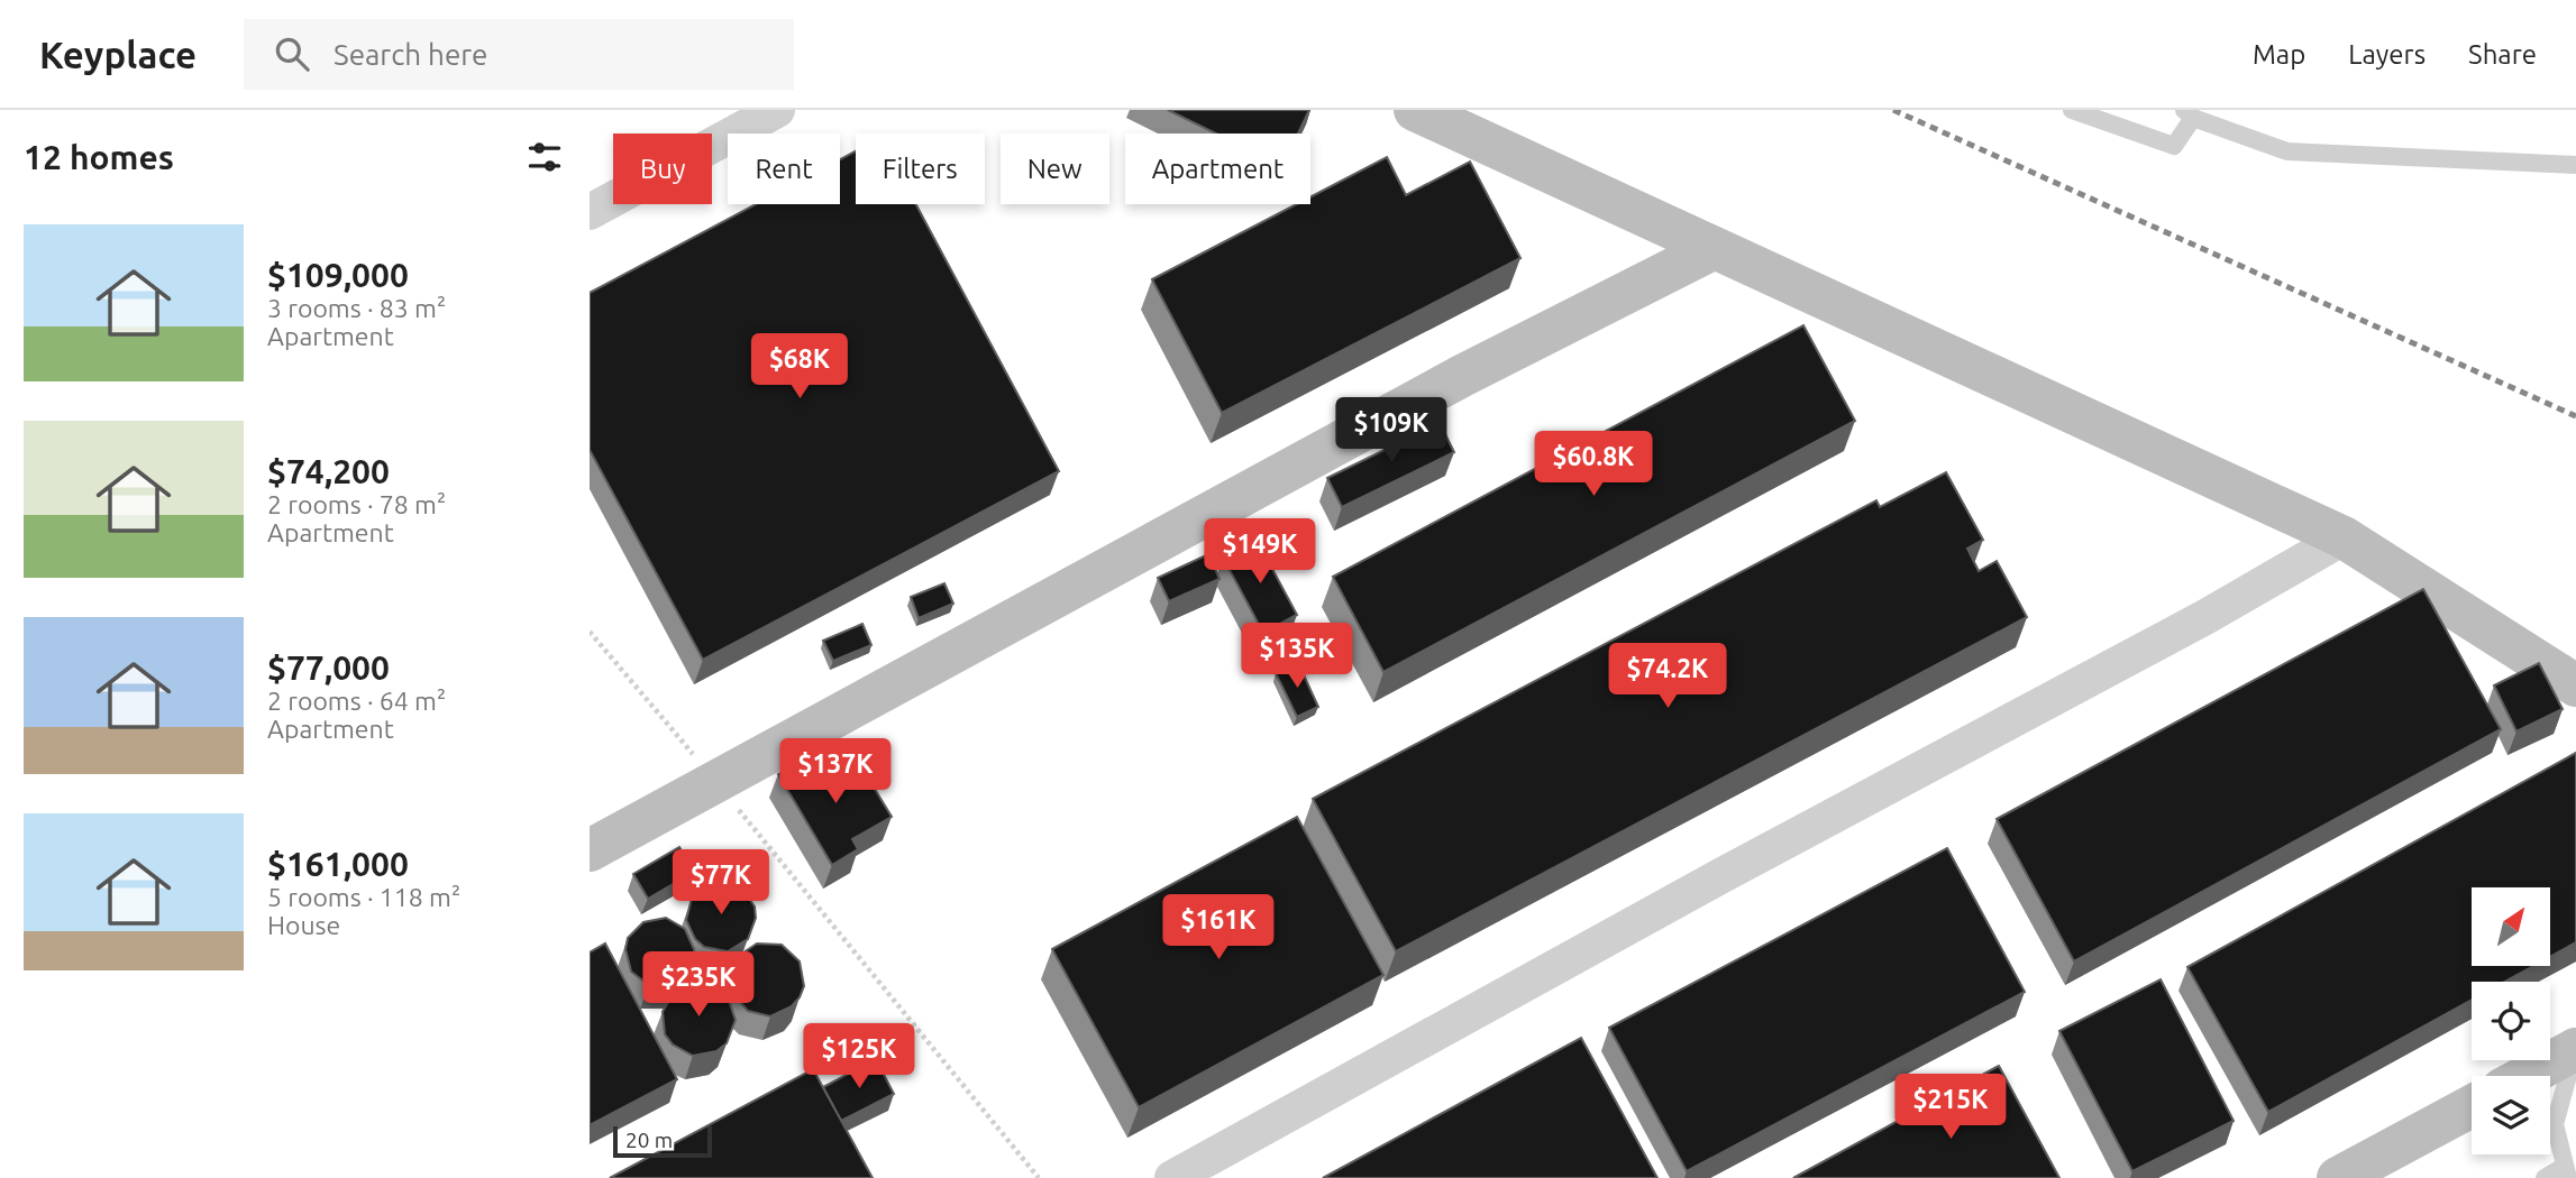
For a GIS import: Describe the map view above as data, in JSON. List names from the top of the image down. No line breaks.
{"scale_bar":"20 m","north":"top right","page":{"header":"Keyplace","search":"Search here","nav":["Map","Layers","Share"],"heading":"12 homes","chip":["Buy","Rent","Filters","New","Apartment"],"list":[{"name":"$109,000","note":"3 rooms · 83 m² · Apartment"},{"name":"$74,200","note":"2 rooms · 78 m² · Apartment"},{"name":"$77,000","note":"2 rooms · 64 m² · Apartment"},{"name":"$161,000","note":"5 rooms · 118 m² · House"}],"price":["$68K","$109K","$60.8K","$149K","$135K","$74.2K","$137K","$77K","$161K","$235K","$125K","$215K"],"scale":"20 m"}}
